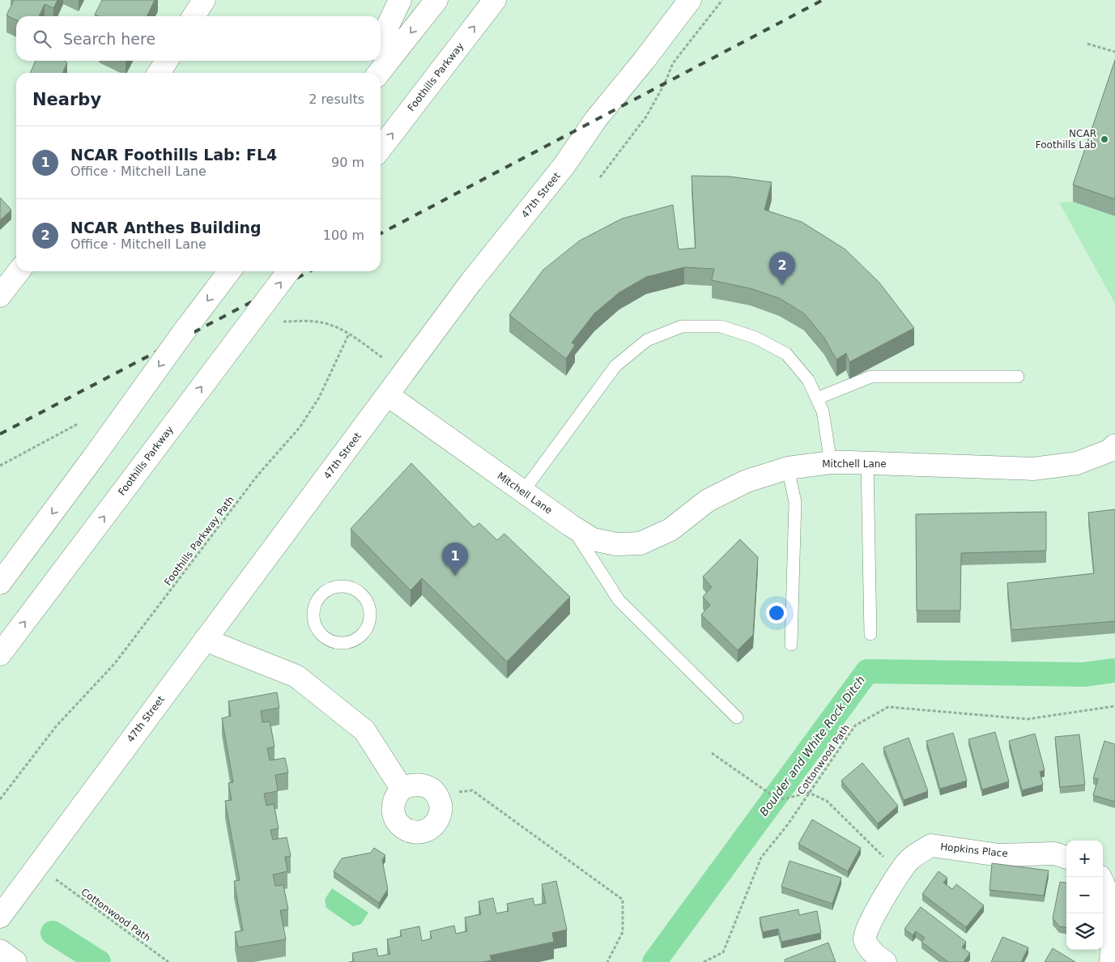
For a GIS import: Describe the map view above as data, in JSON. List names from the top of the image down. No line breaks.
{"streets":{"main road":["Foothills Parkway","47th Street","Mitchell Lane","Hopkins Place"],"path":["Foothills Parkway Path","Cottonwood Path"]},"crossings":[["47th Street","Mitchell Lane"]],"water":["Boulder and White Rock Ditch"],"places":["NCAR Foothills Lab"],"page":{"search":"Search here","heading":["Nearby","2 results"],"list":[{"mark":"1","name":"NCAR Foothills Lab: FL4","note":"Office · Mitchell Lane","value":"90 m"},{"mark":"2","name":"NCAR Anthes Building","note":"Office · Mitchell Lane","value":"100 m"}],"pins":["2","1"],"map_buttons":["+","−"]}}
